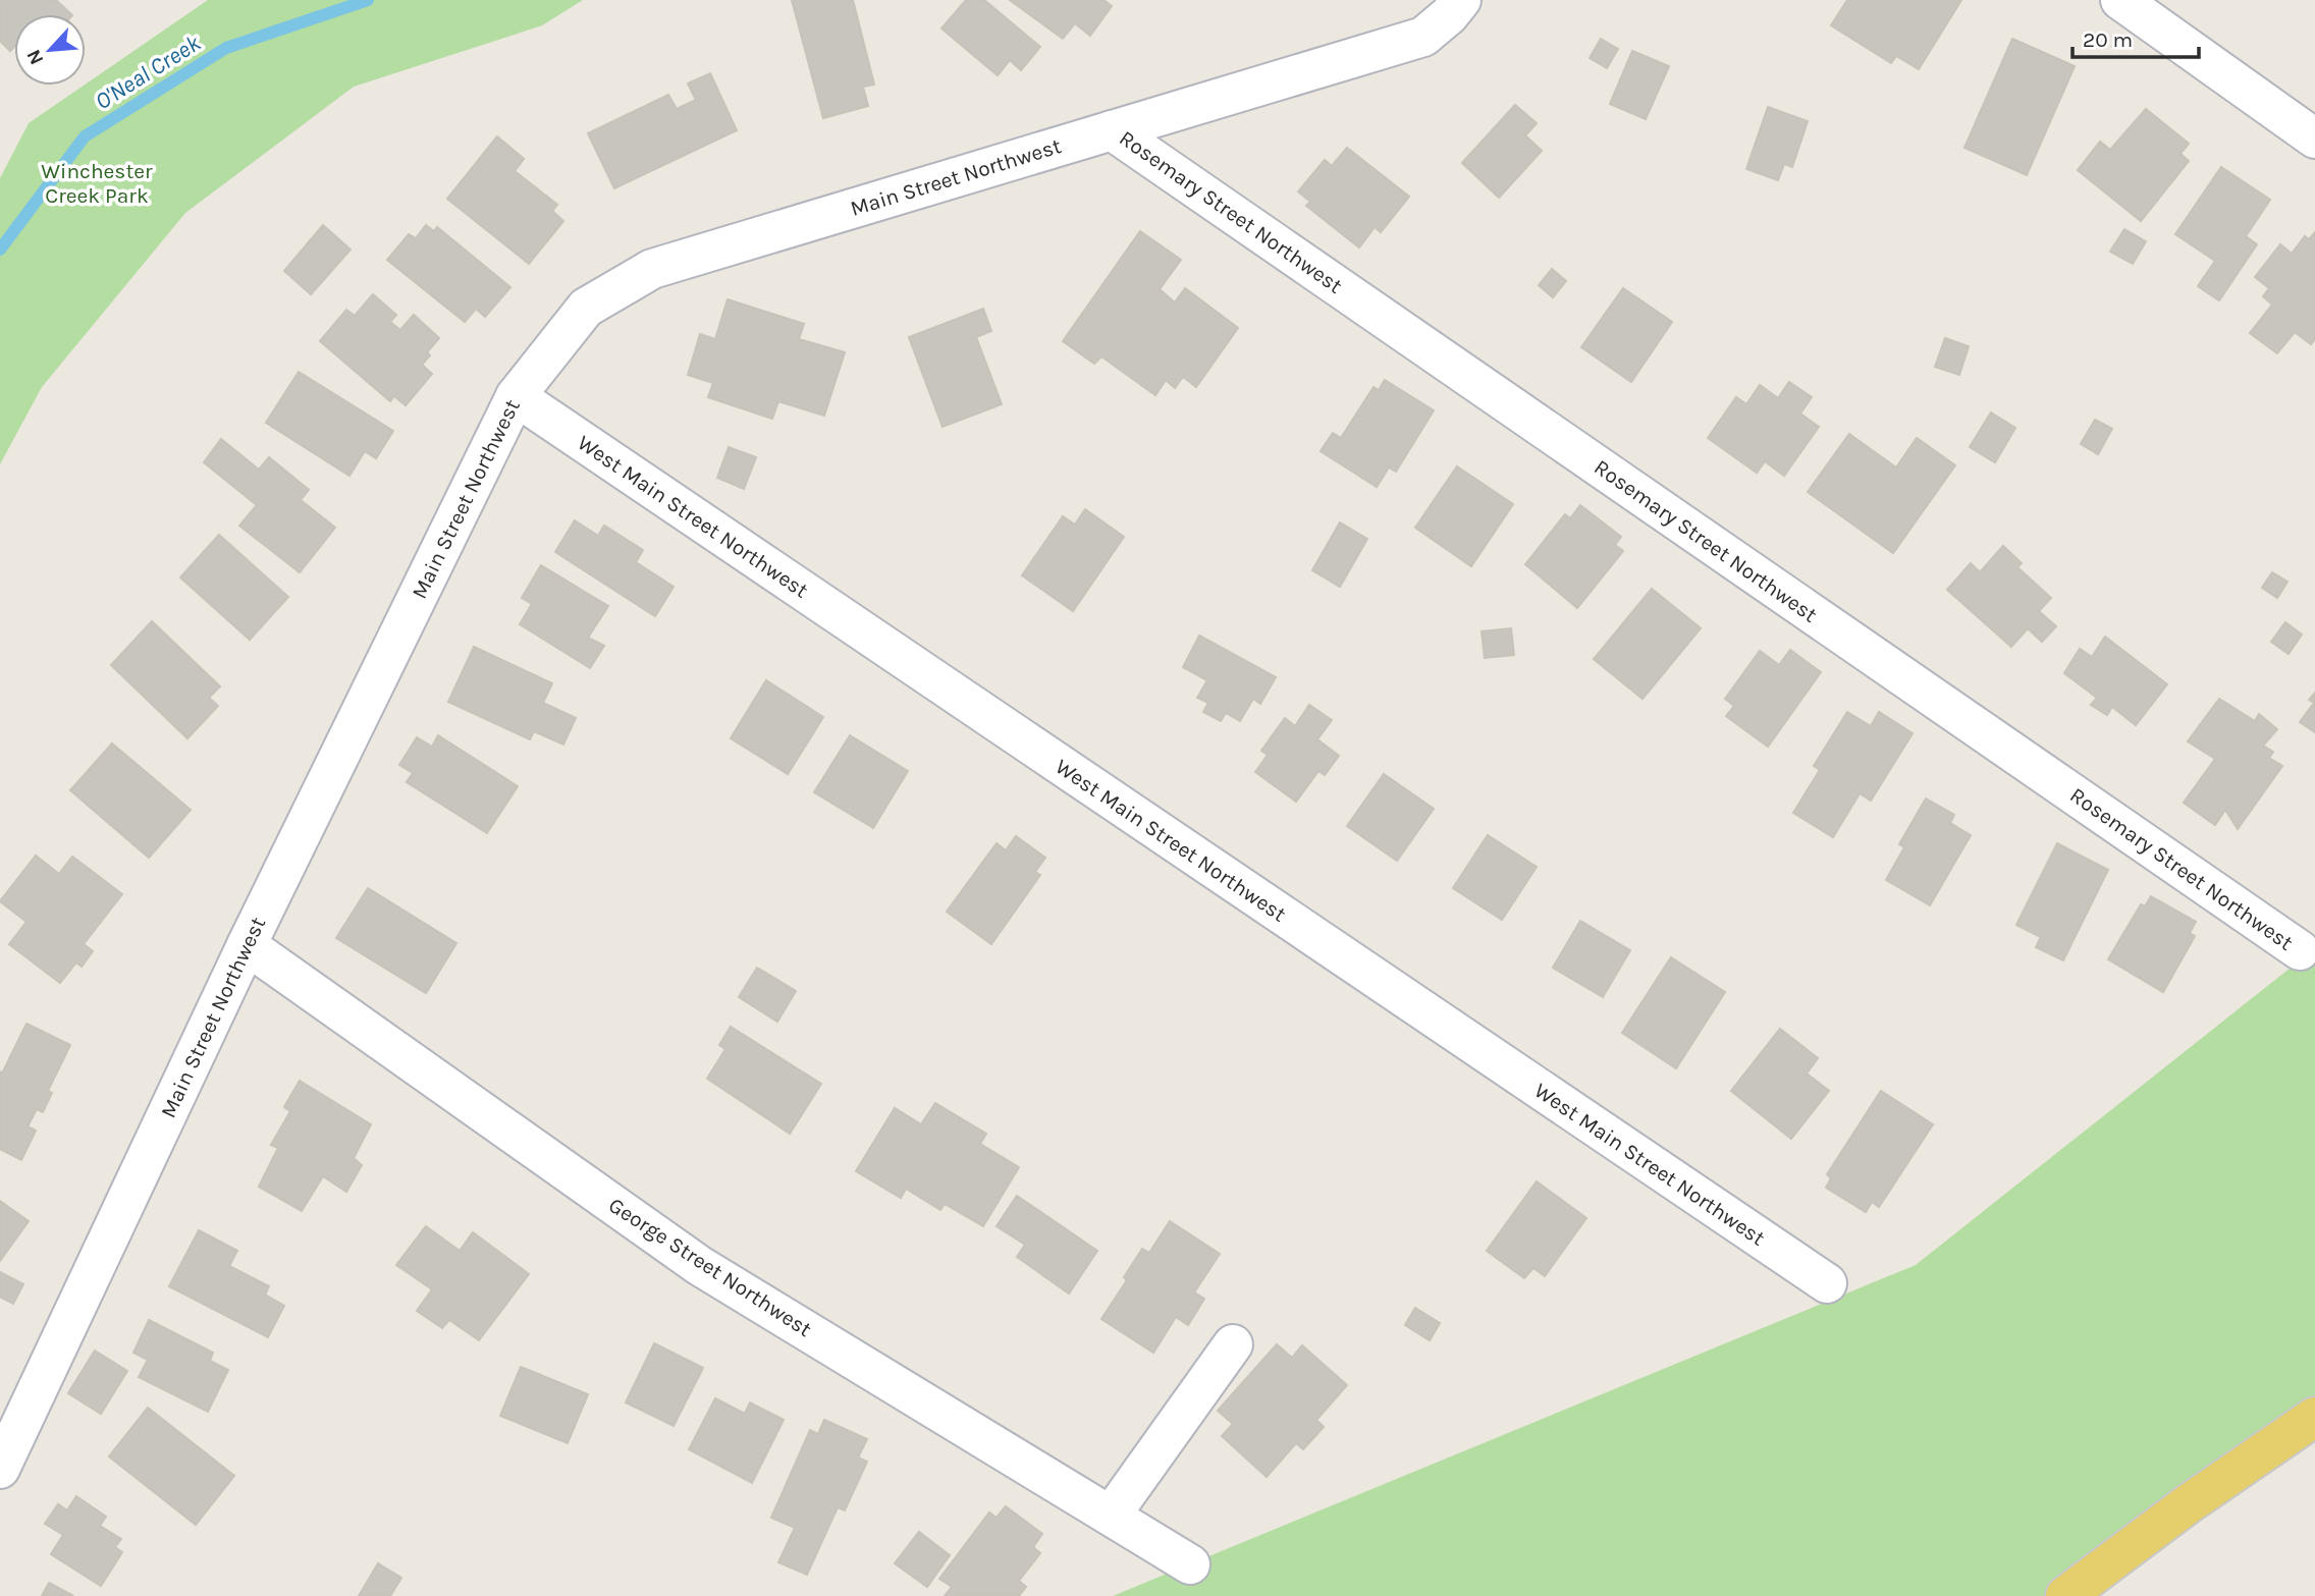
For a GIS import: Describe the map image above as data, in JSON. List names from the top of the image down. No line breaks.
{"streets":{"street":["Main Street Northwest","Rosemary Street Northwest","West Main Street Northwest","George Street Northwest"]},"crossings":[["Main Street Northwest","Rosemary Street Northwest"],["Main Street Northwest","West Main Street Northwest"],["Main Street Northwest","George Street Northwest"]],"water":["O'Neal Creek"],"parks":["Winchester Creek Park"],"scale_bar":"20 m","north":"bottom left"}
